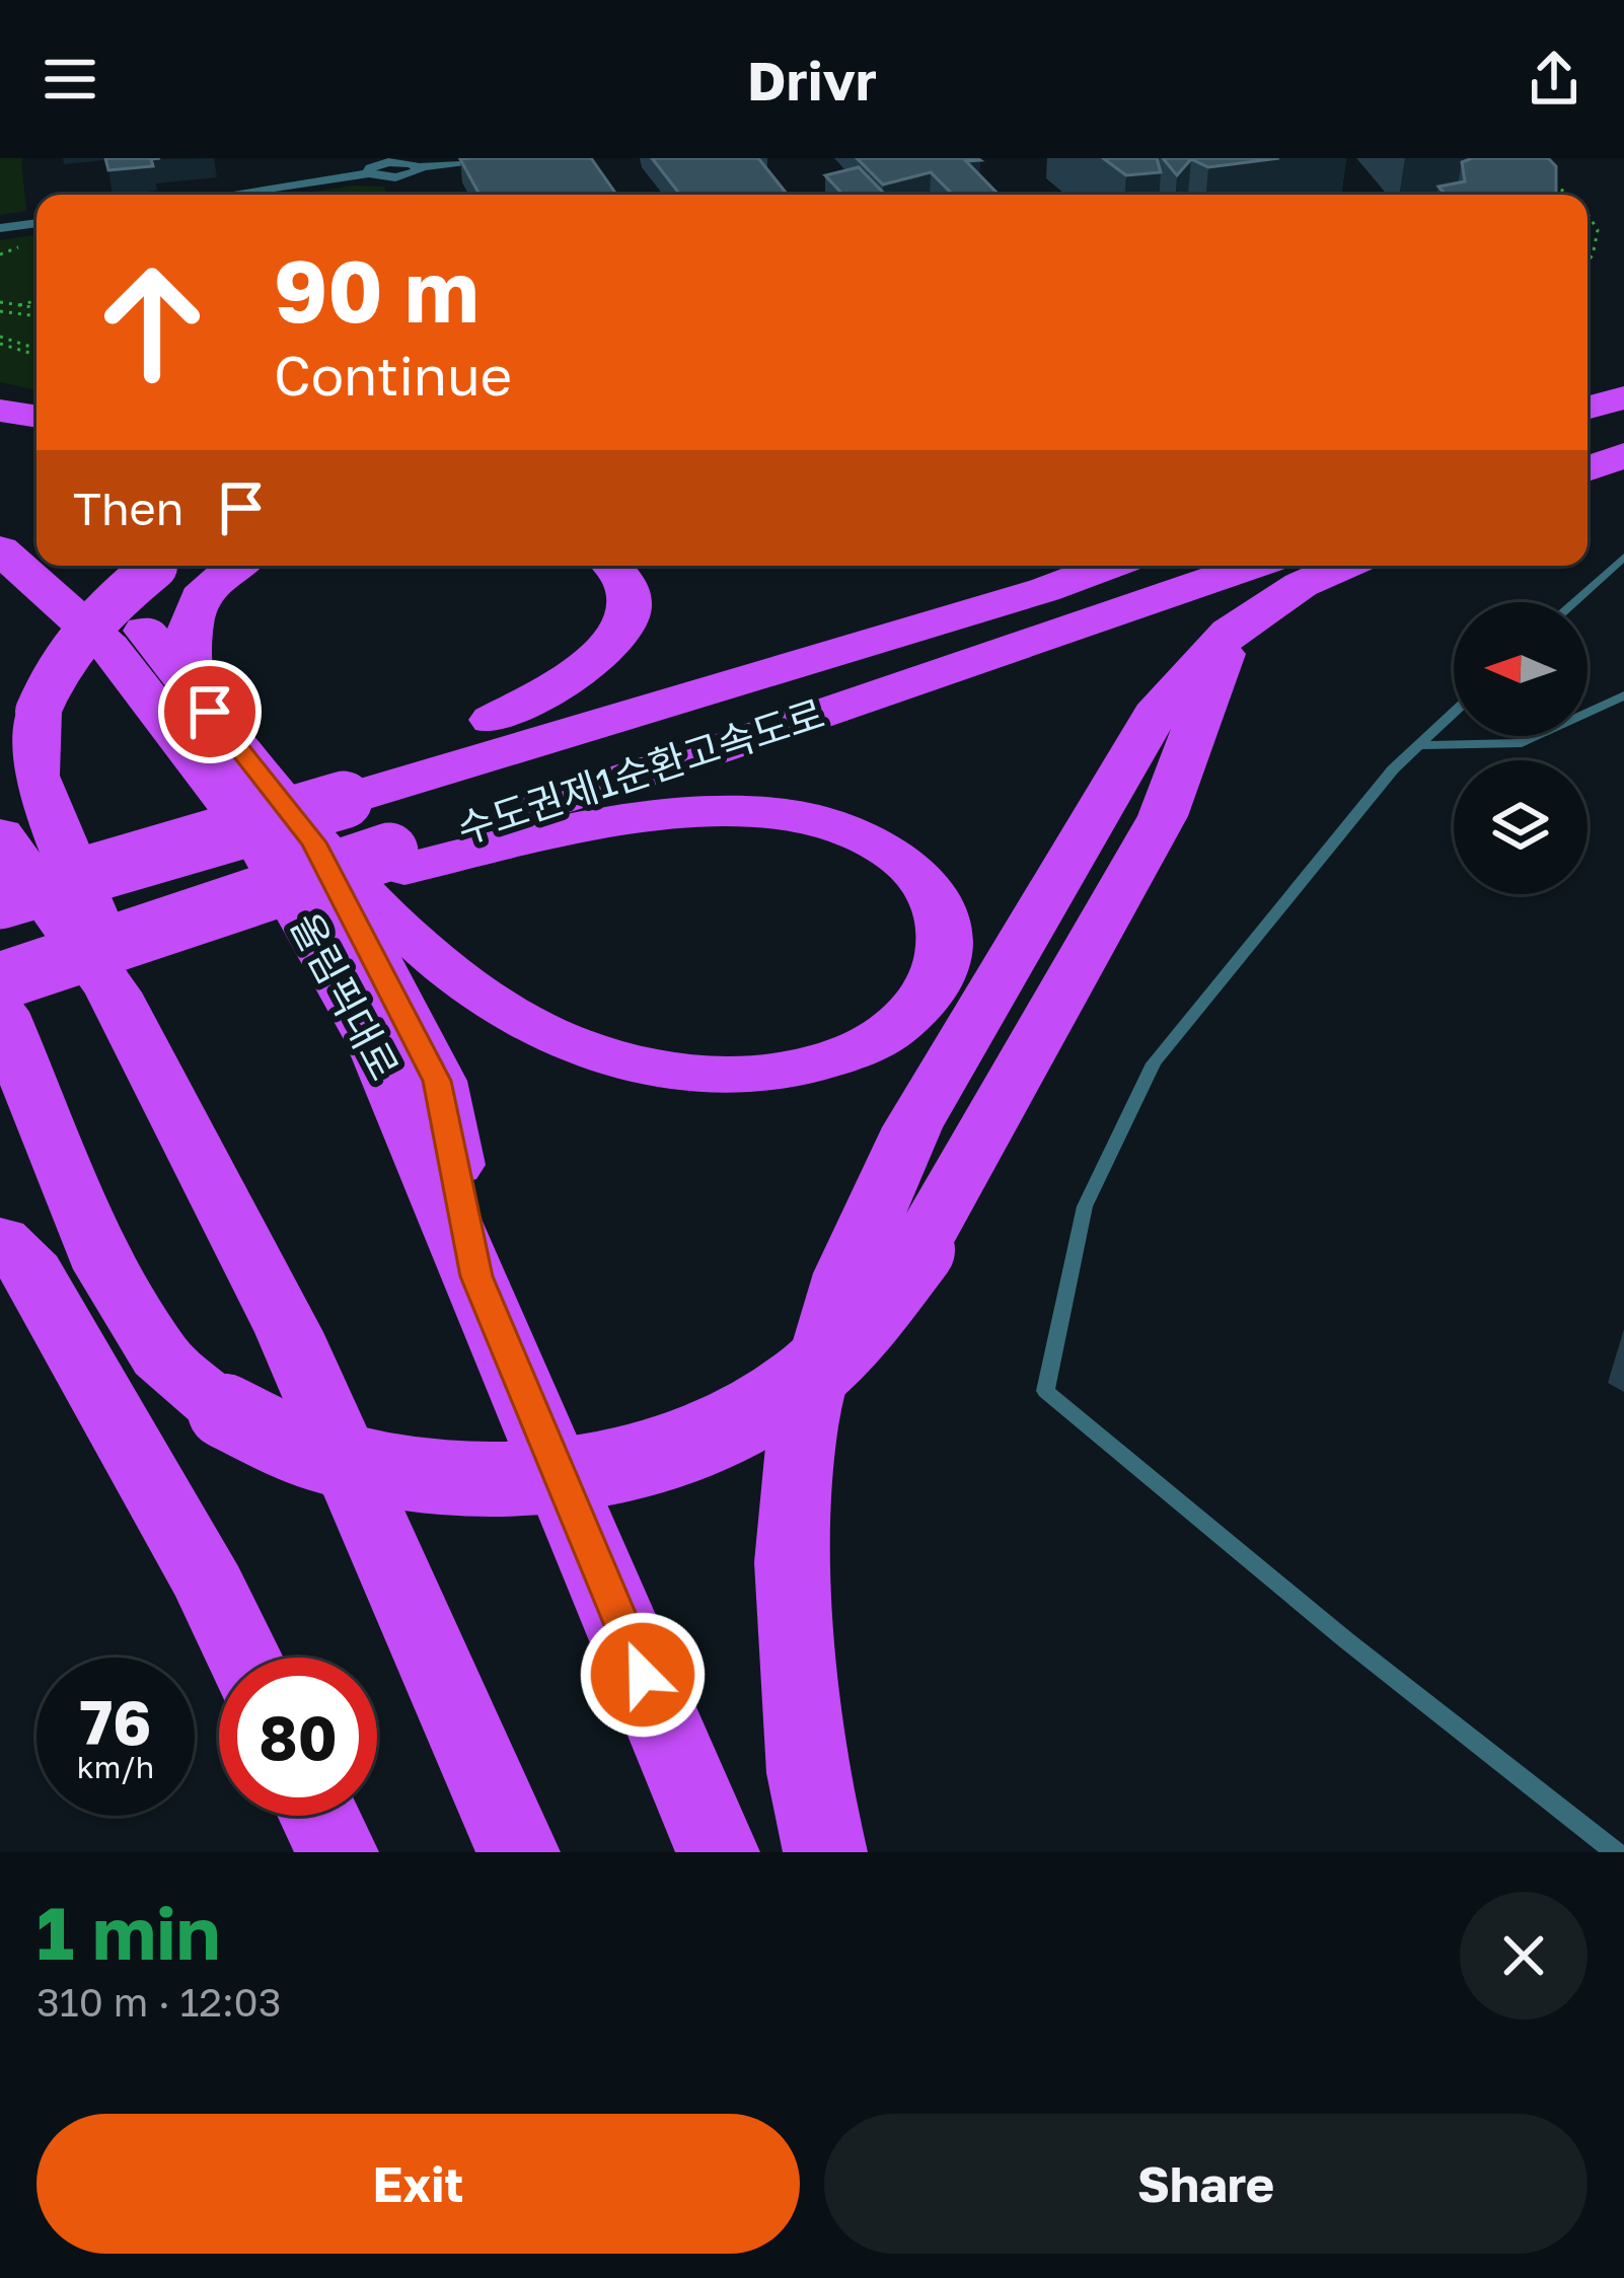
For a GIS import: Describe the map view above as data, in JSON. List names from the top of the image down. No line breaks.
{"streets":{"highway":["수도권제1순환고속도로","올림픽대로"]},"north":"left","page":{"header":"Drivr","turn":["90 m","Continue"],"then":"Then","speed":"76 km/h","limit":"80","heading":["1 min","310 m · 12:03"],"buttons":["Exit","Share"]}}
